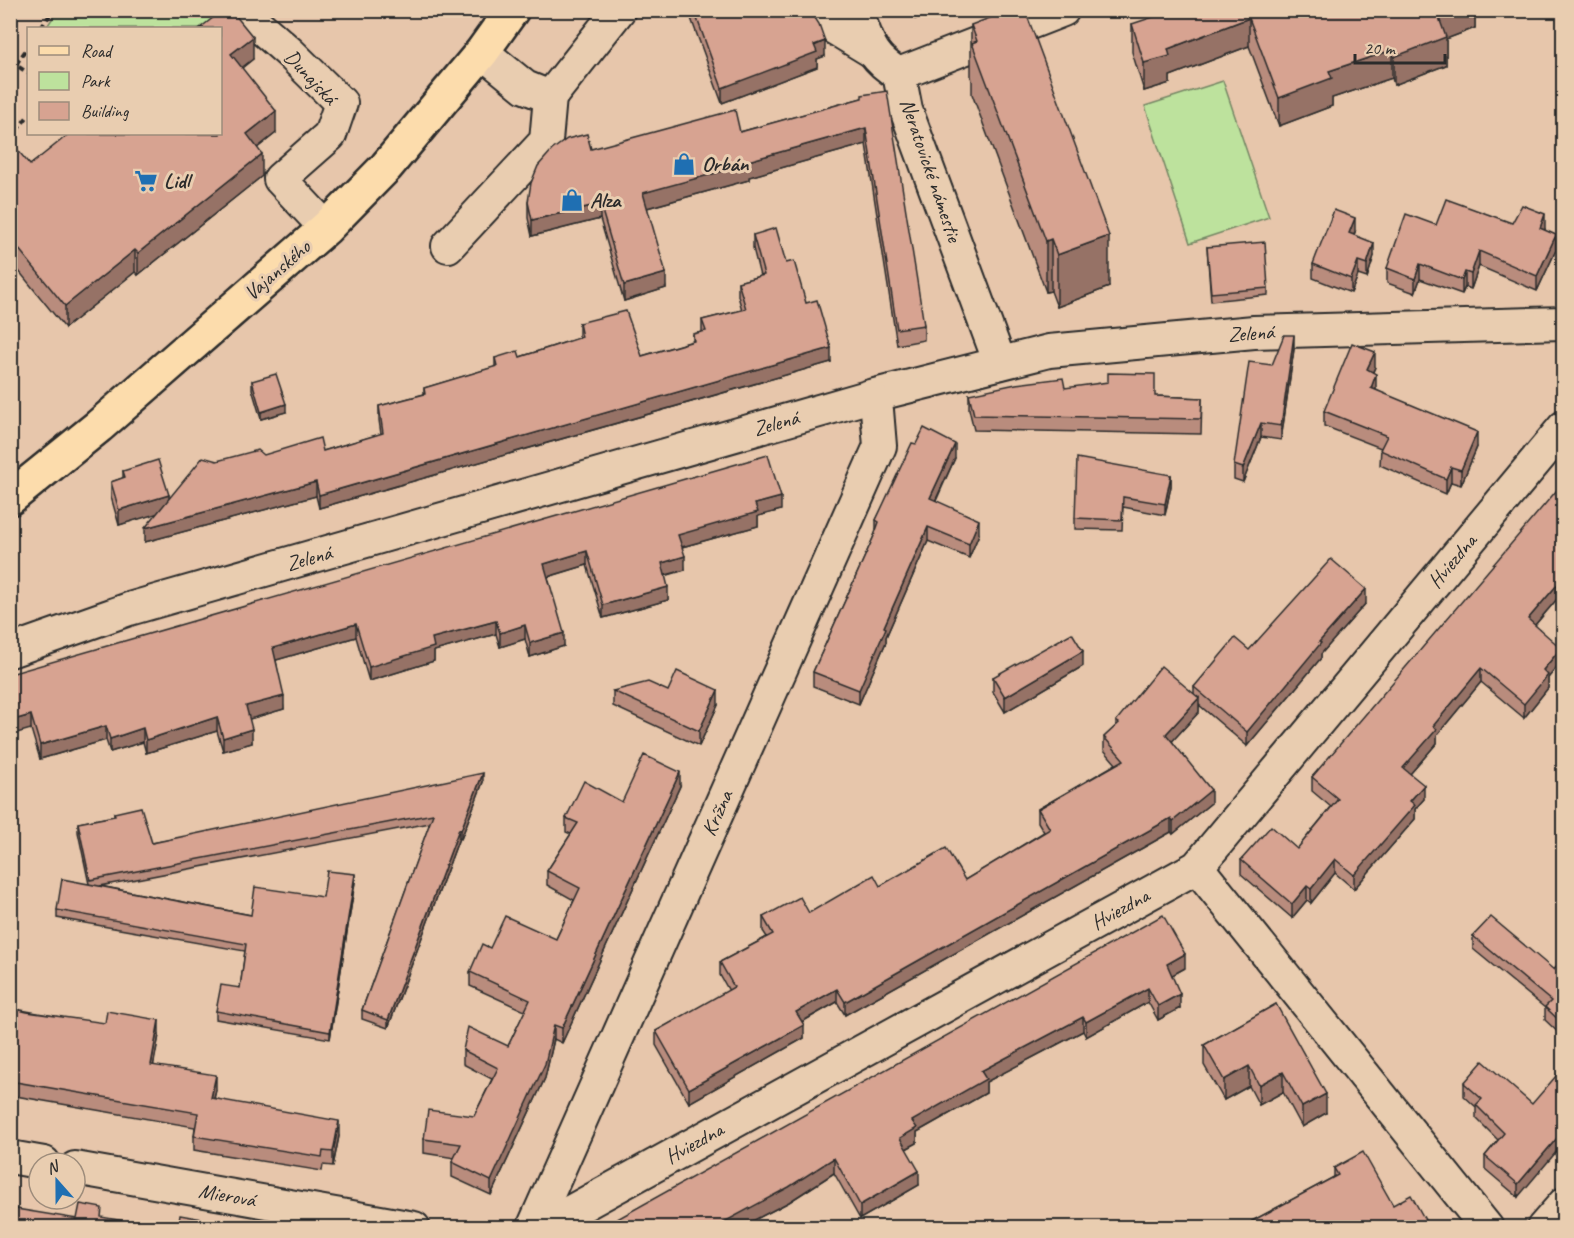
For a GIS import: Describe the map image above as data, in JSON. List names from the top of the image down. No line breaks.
{"streets":{"main road":["Vajanského"],"street":["Dunajská","Neratovické námestie","Zelená","Hviezdna","Krížna","Mierová"]},"crossings":[["Dunajská","Vajanského"],["Neratovické námestie","Zelená"],["Zelená","Krížna"]],"places":{"shop":["Orbán","Alza"],"supermarket":["Lidl"]},"legend":["Road","Park","Building"],"scale_bar":"20 m","north":"top"}
